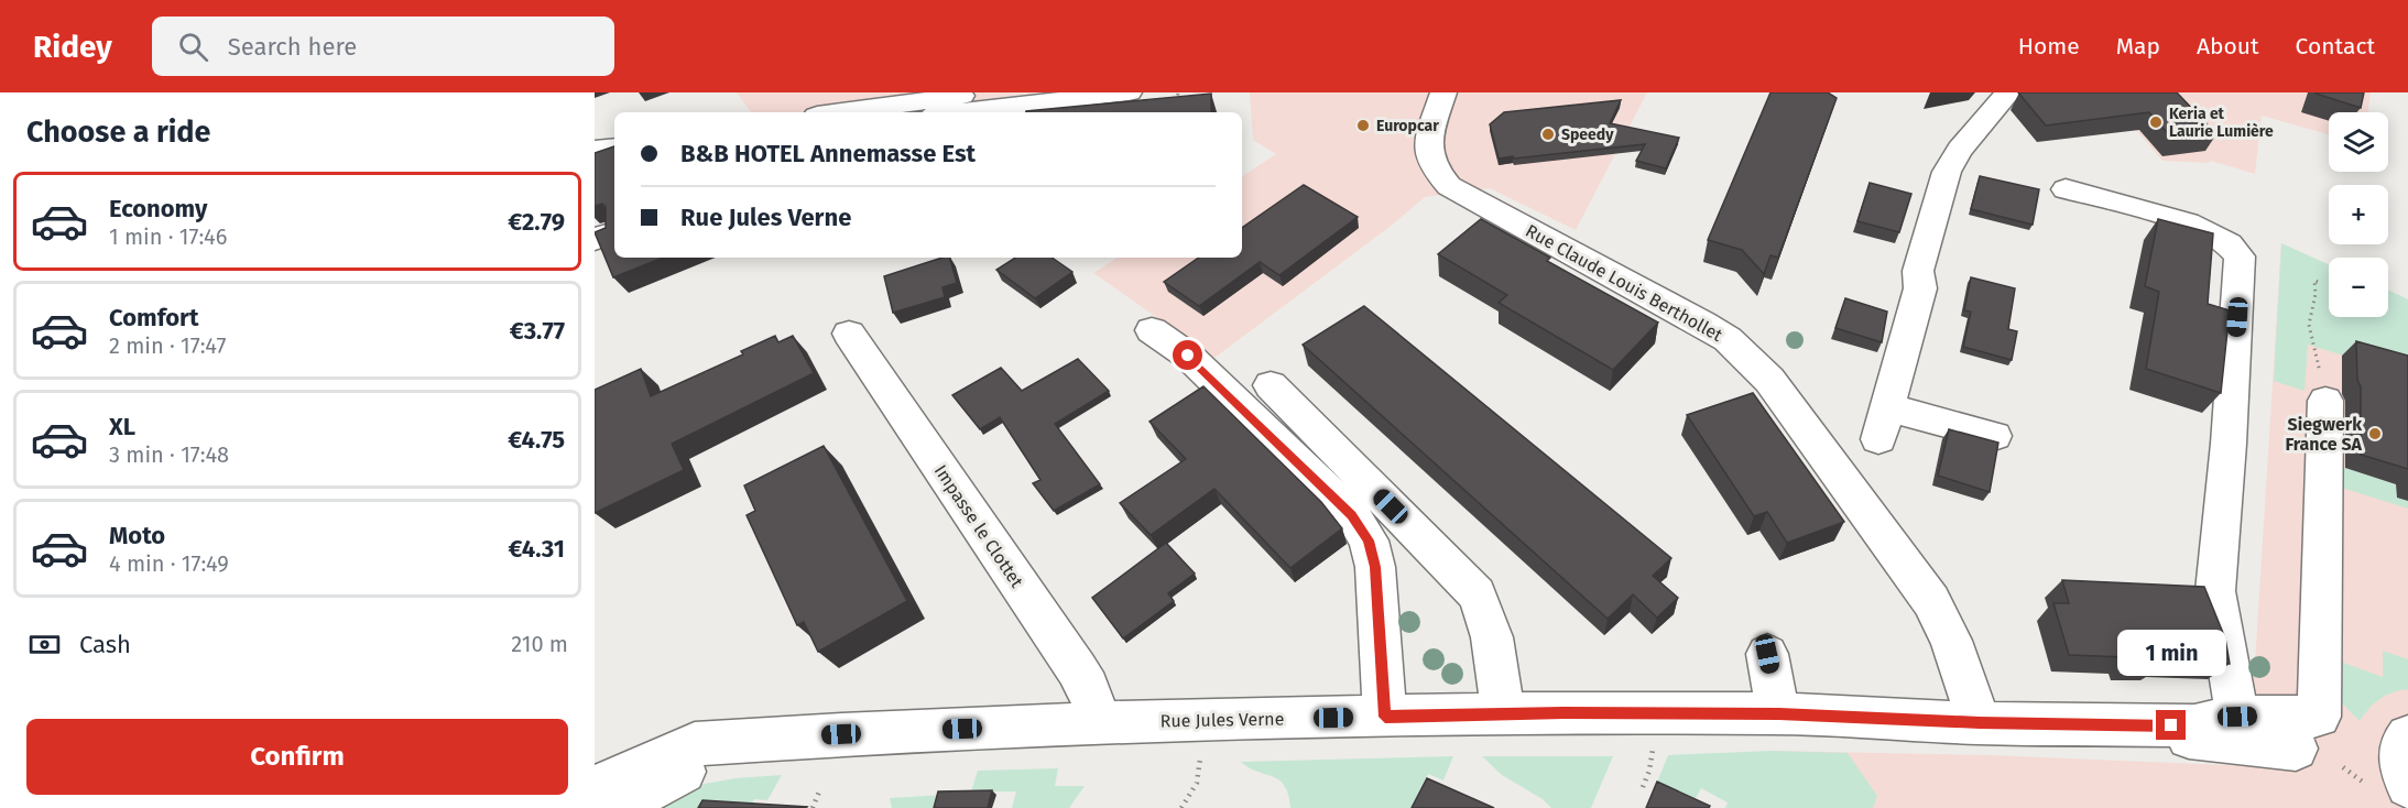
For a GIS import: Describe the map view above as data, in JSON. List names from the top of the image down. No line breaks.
{"streets":{"street":["Rue Claude Louis Berthollet","Impasse le Clottet","Rue Jules Verne"]},"crossings":[["Rue Claude Louis Berthollet","Rue Jules Verne"],["Impasse le Clottet","Rue Jules Verne"]],"places":["Keria et Laurie Lumière","Europcar","Speedy","Siegwerk France SA"],"page":{"header":"Ridey","search":"Search here","nav":["Home","Map","About","Contact"],"heading":"Choose a ride","map_buttons":["+","−"],"banner":["B&B HOTEL Annemasse Est","Rue Jules Verne"],"list":[{"name":"Economy","note":"1 min · 17:46","value":"€2.79"},{"name":"Comfort","note":"2 min · 17:47","value":"€3.77"},{"name":"XL","note":"3 min · 17:48","value":"€4.75"},{"name":"Moto","note":"4 min · 17:49","value":"€4.31"}],"pay":["Cash","210 m"],"bubble":"1 min","buttons":"Confirm"}}
